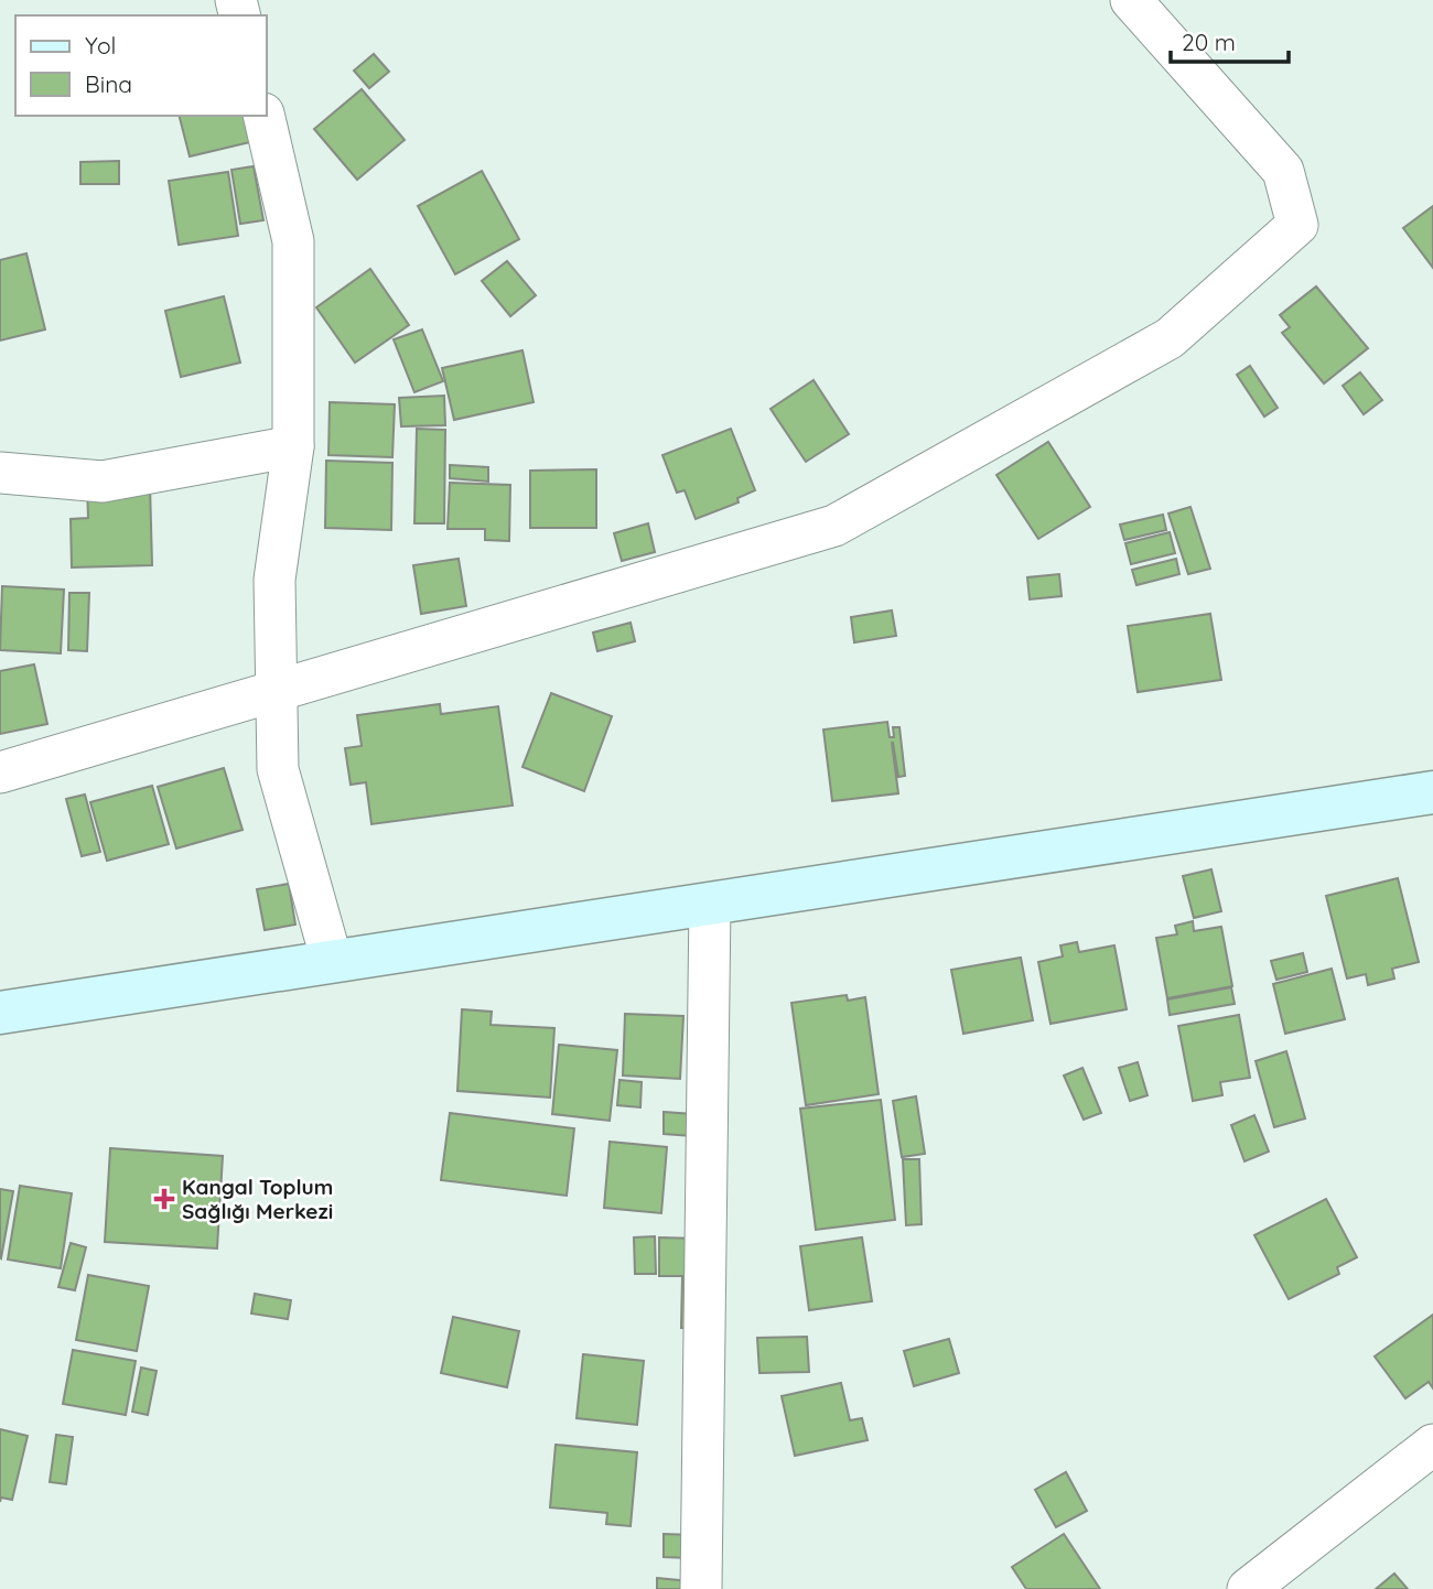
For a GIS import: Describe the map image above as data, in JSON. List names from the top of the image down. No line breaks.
{"places":{"health":["Kangal Toplum Sağlığı Merkezi"]},"legend":["Yol","Bina"],"scale_bar":"20 m"}
